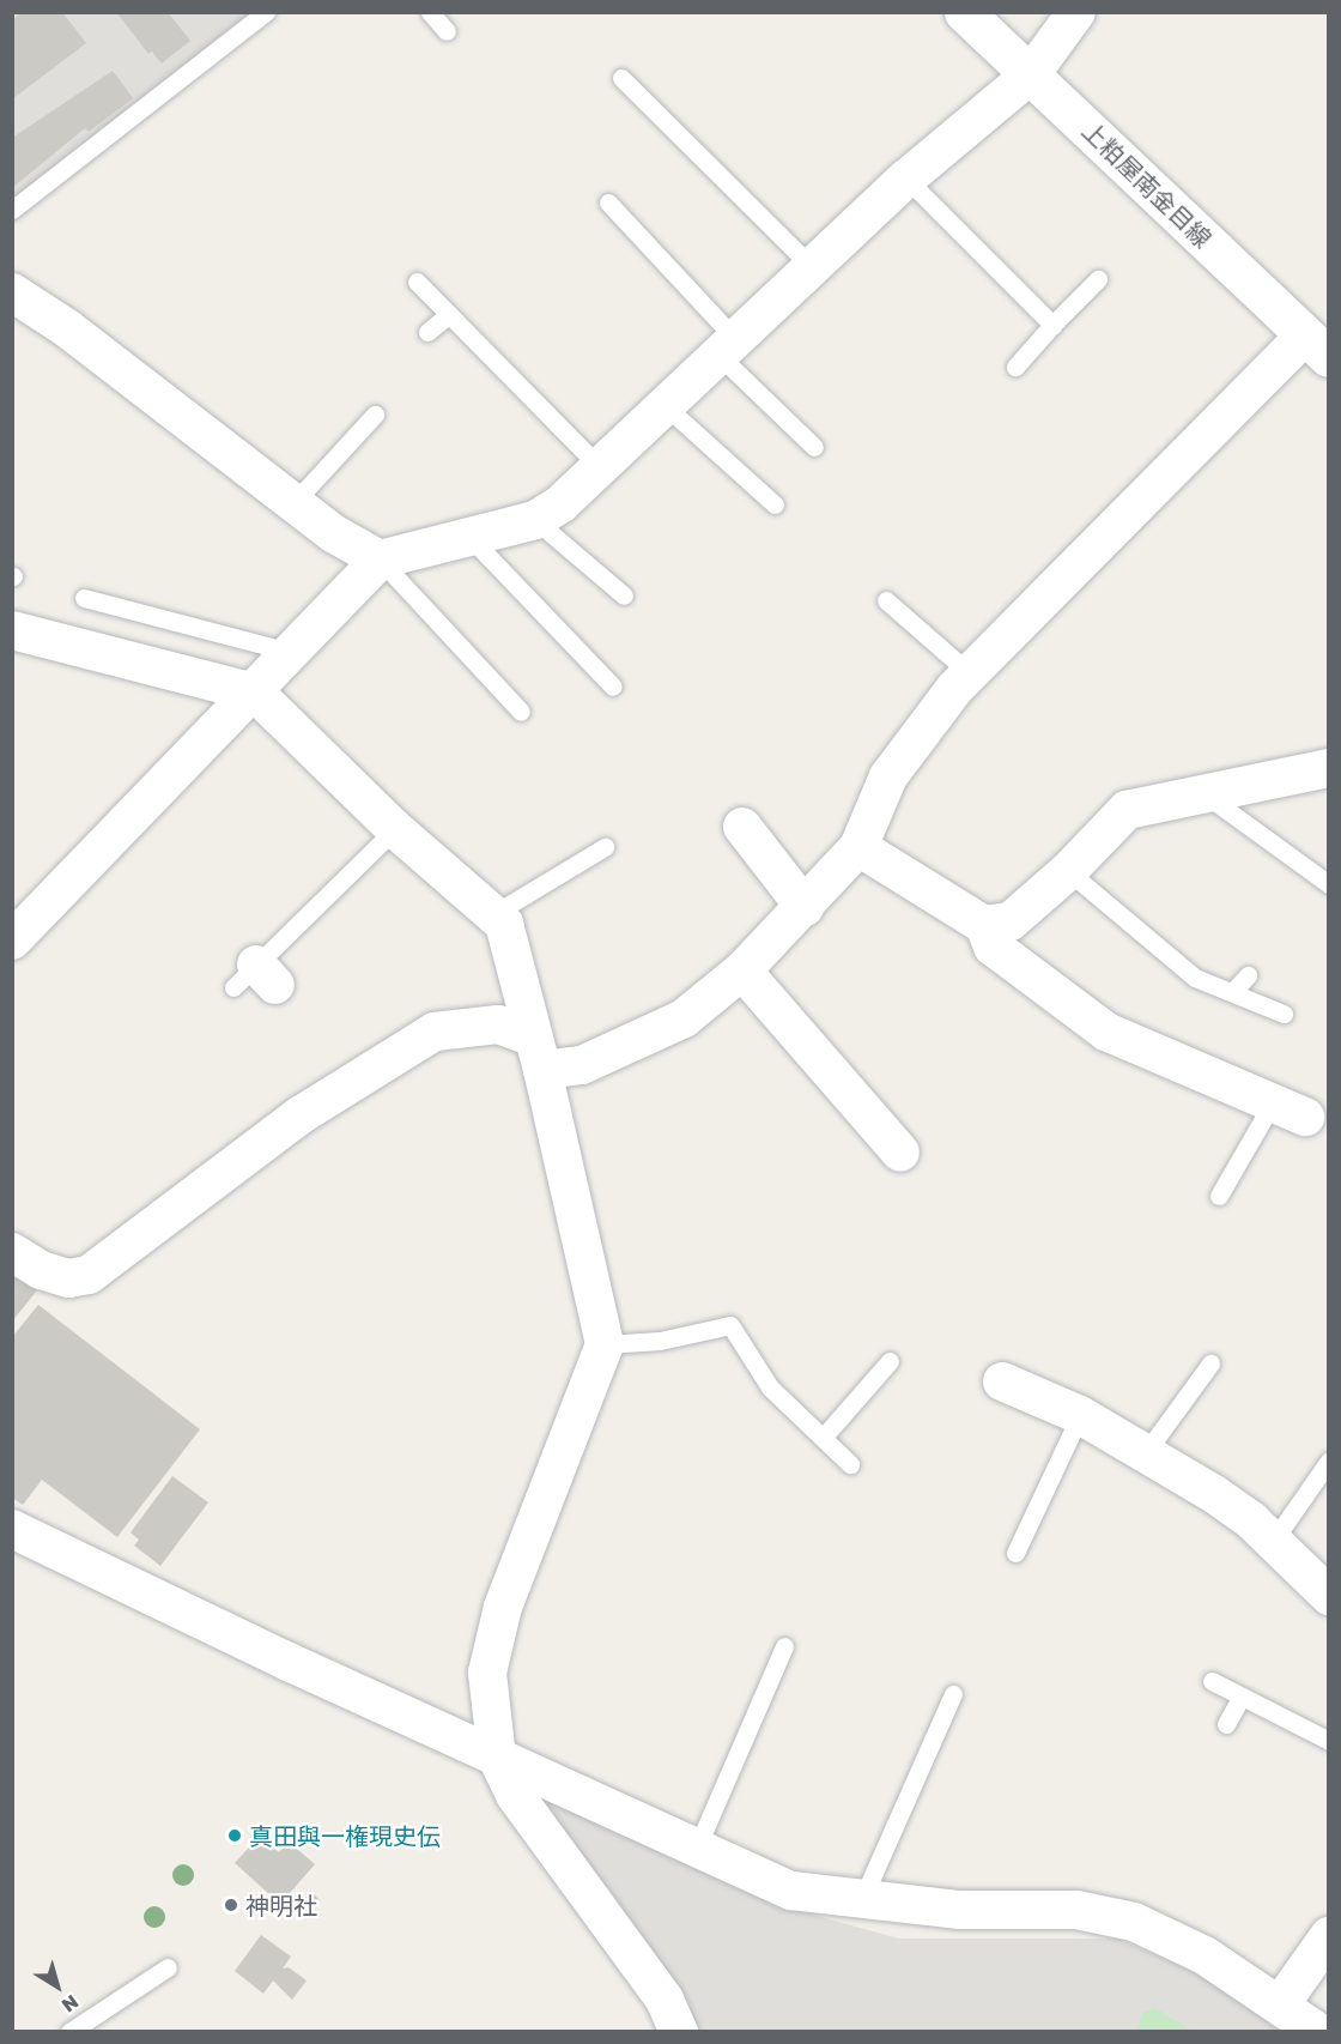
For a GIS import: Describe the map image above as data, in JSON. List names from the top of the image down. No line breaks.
{"streets":{"main road":["上粕屋南金目線"]},"places":["真田與一権現史伝","神明社"],"north":"bottom right"}
